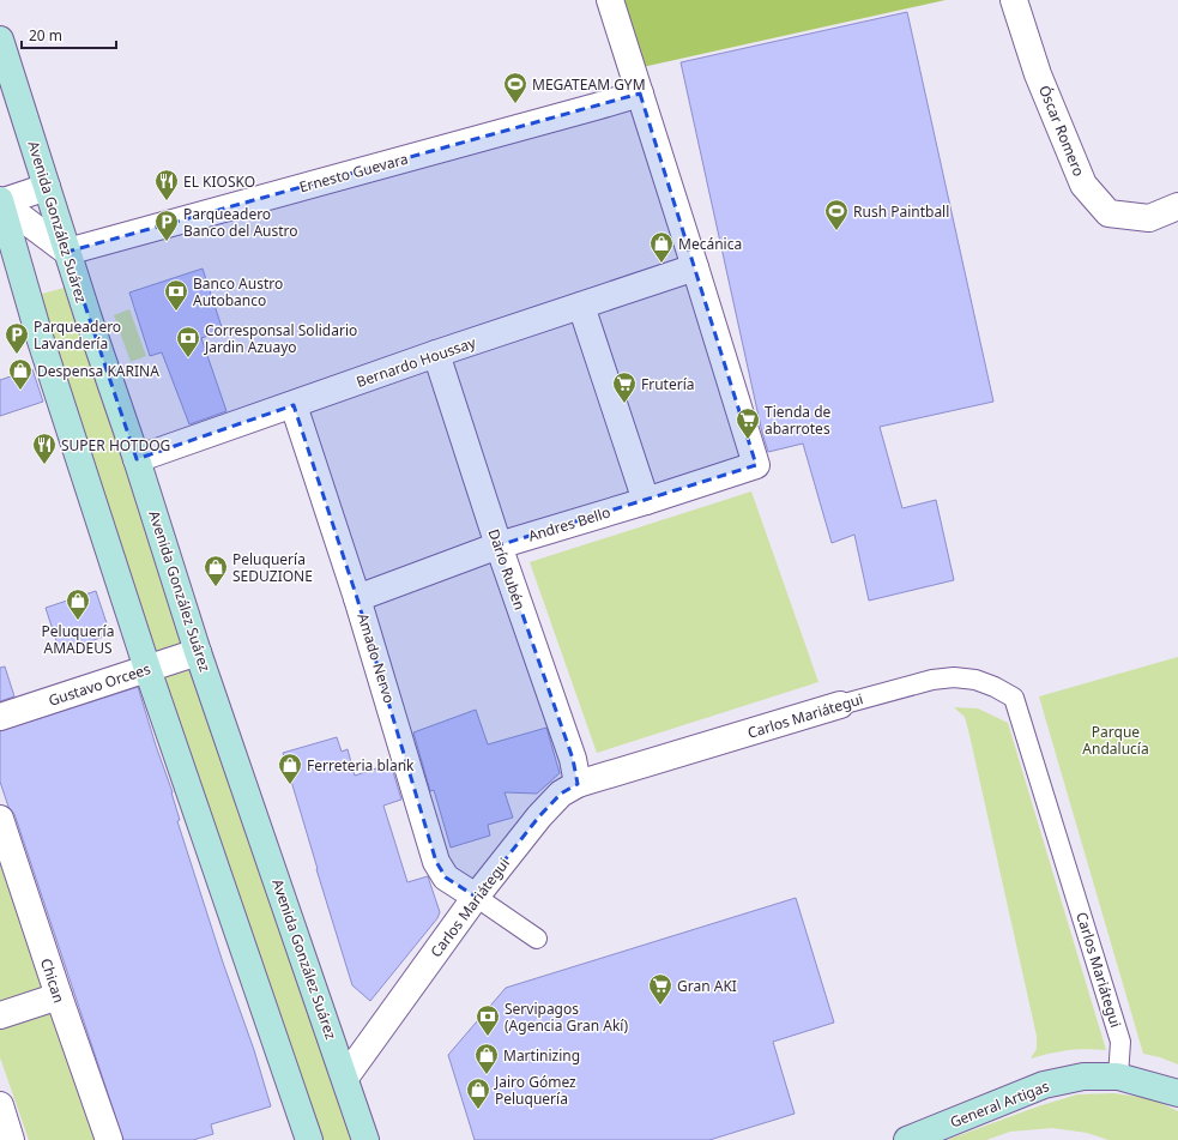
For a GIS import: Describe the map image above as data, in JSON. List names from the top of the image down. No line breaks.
{"streets":{"main road":["Avenida González Suárez","General Artigas"],"street":["Óscar Romero","Ernesto Guevara","Bernardo Houssay","Andres Bello","Darío Rubén","Amado Nervo","Gustavo Orcees","Carlos Mariátegui","Chican"]},"crossings":[["Ernesto Guevara","Avenida González Suárez"],["Avenida González Suárez","Bernardo Houssay"],["Avenida González Suárez","Gustavo Orcees"],["Avenida González Suárez","Carlos Mariátegui"],["Bernardo Houssay","Andres Bello"],["Bernardo Houssay","Darío Rubén"],["Bernardo Houssay","Amado Nervo"],["Andres Bello","Darío Rubén"],["Andres Bello","Amado Nervo"],["Darío Rubén","Carlos Mariátegui"],["Amado Nervo","Carlos Mariátegui"],["Carlos Mariátegui","General Artigas"]],"parks":["Parque Andalucía"],"places":{"sports":["MEGATEAM GYM","Rush Paintball"],"restaurant":["EL KIOSKO","SUPER HOTDOG"],"parking":["Parqueadero Banco del Austro","Parqueadero Lavandería"],"shop":["Mecánica","Despensa KARINA","Peluquería SEDUZIONE","Peluquería AMADEUS","Ferreteria blank","Martinizing","Jairo Gómez Peluquería"],"bank":["Banco Austro Autobanco","Corresponsal Solidario Jardin Azuayo","Servipagos (Agencia Gran Akí)"],"supermarket":["Frutería","Tienda de abarrotes","Gran AKI"]},"scale_bar":"20 m"}
